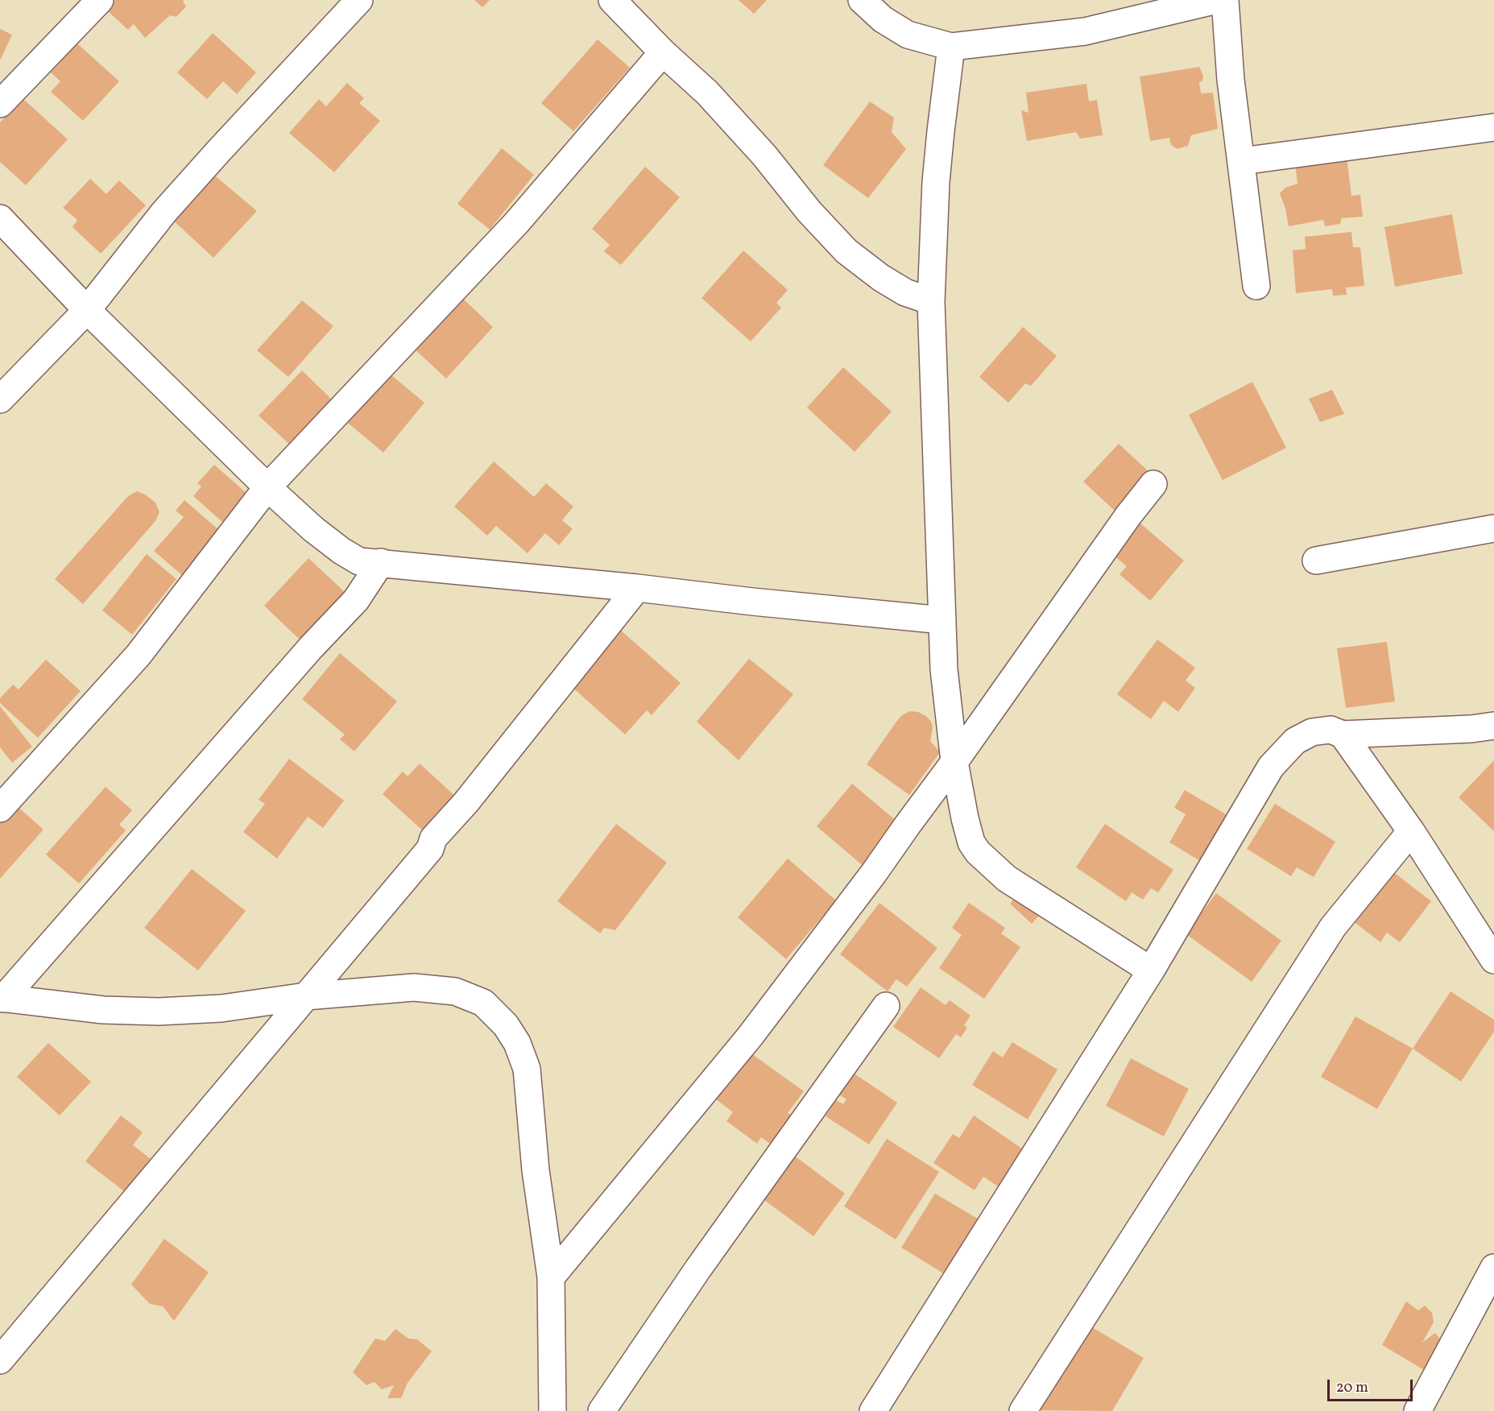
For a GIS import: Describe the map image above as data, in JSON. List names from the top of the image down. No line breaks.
{"scale_bar":"20 m"}
